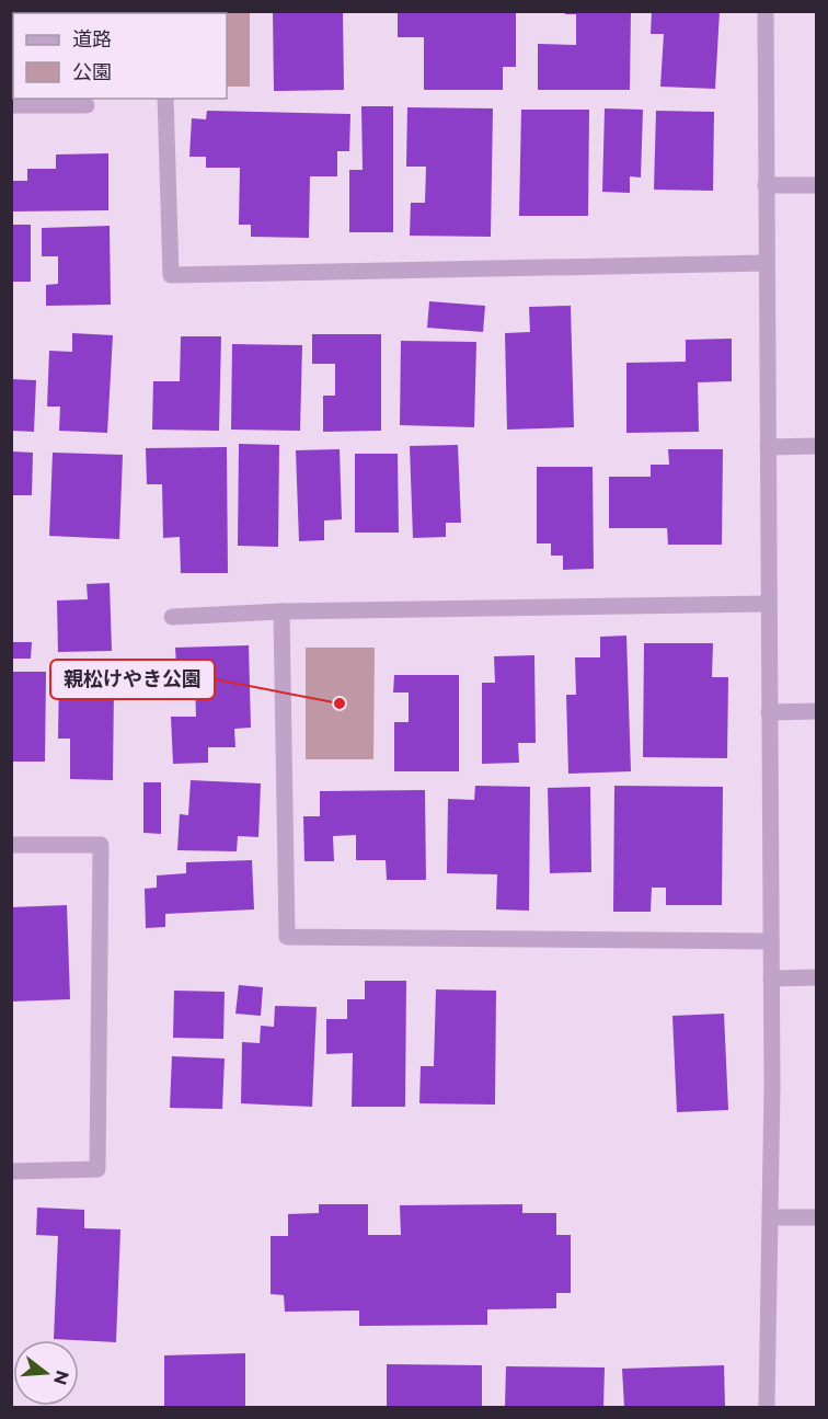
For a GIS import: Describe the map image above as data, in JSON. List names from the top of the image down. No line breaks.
{"places":["親松けやき公園"],"legend":["道路","公園"],"north":"right"}
